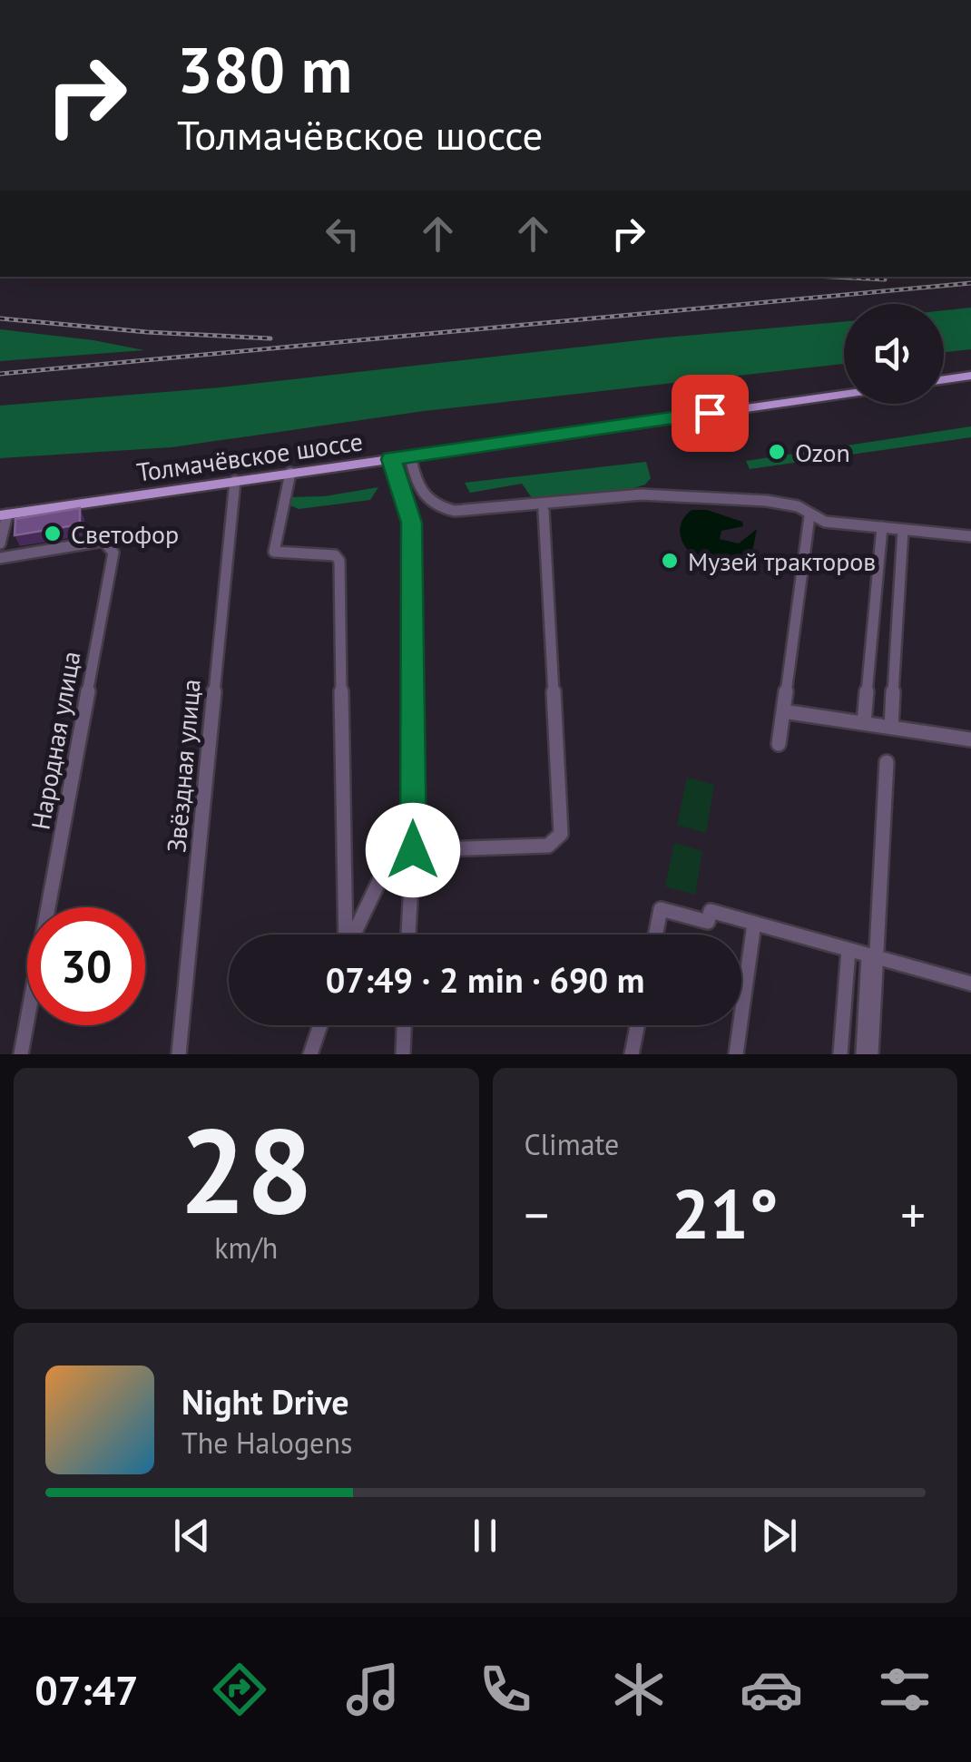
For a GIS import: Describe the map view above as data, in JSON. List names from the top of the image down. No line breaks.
{"streets":{"main road":["Толмачёвское шоссе"],"street":["Народная улица","Звёздная улица"]},"crossings":[["Толмачёвское шоссе","Звёздная улица"]],"places":["Ozon","Светофор","Музей тракторов"],"page":{"turn":["380 m","Толмачёвское шоссе"],"limit":"30","trip":"07:49 · 2 min · 690 m","tile":[["28","km/h"],"Climate"],"heat":["−","21°","+"],"song":["Night Drive","The Halogens"],"tabs":"07:47"}}
